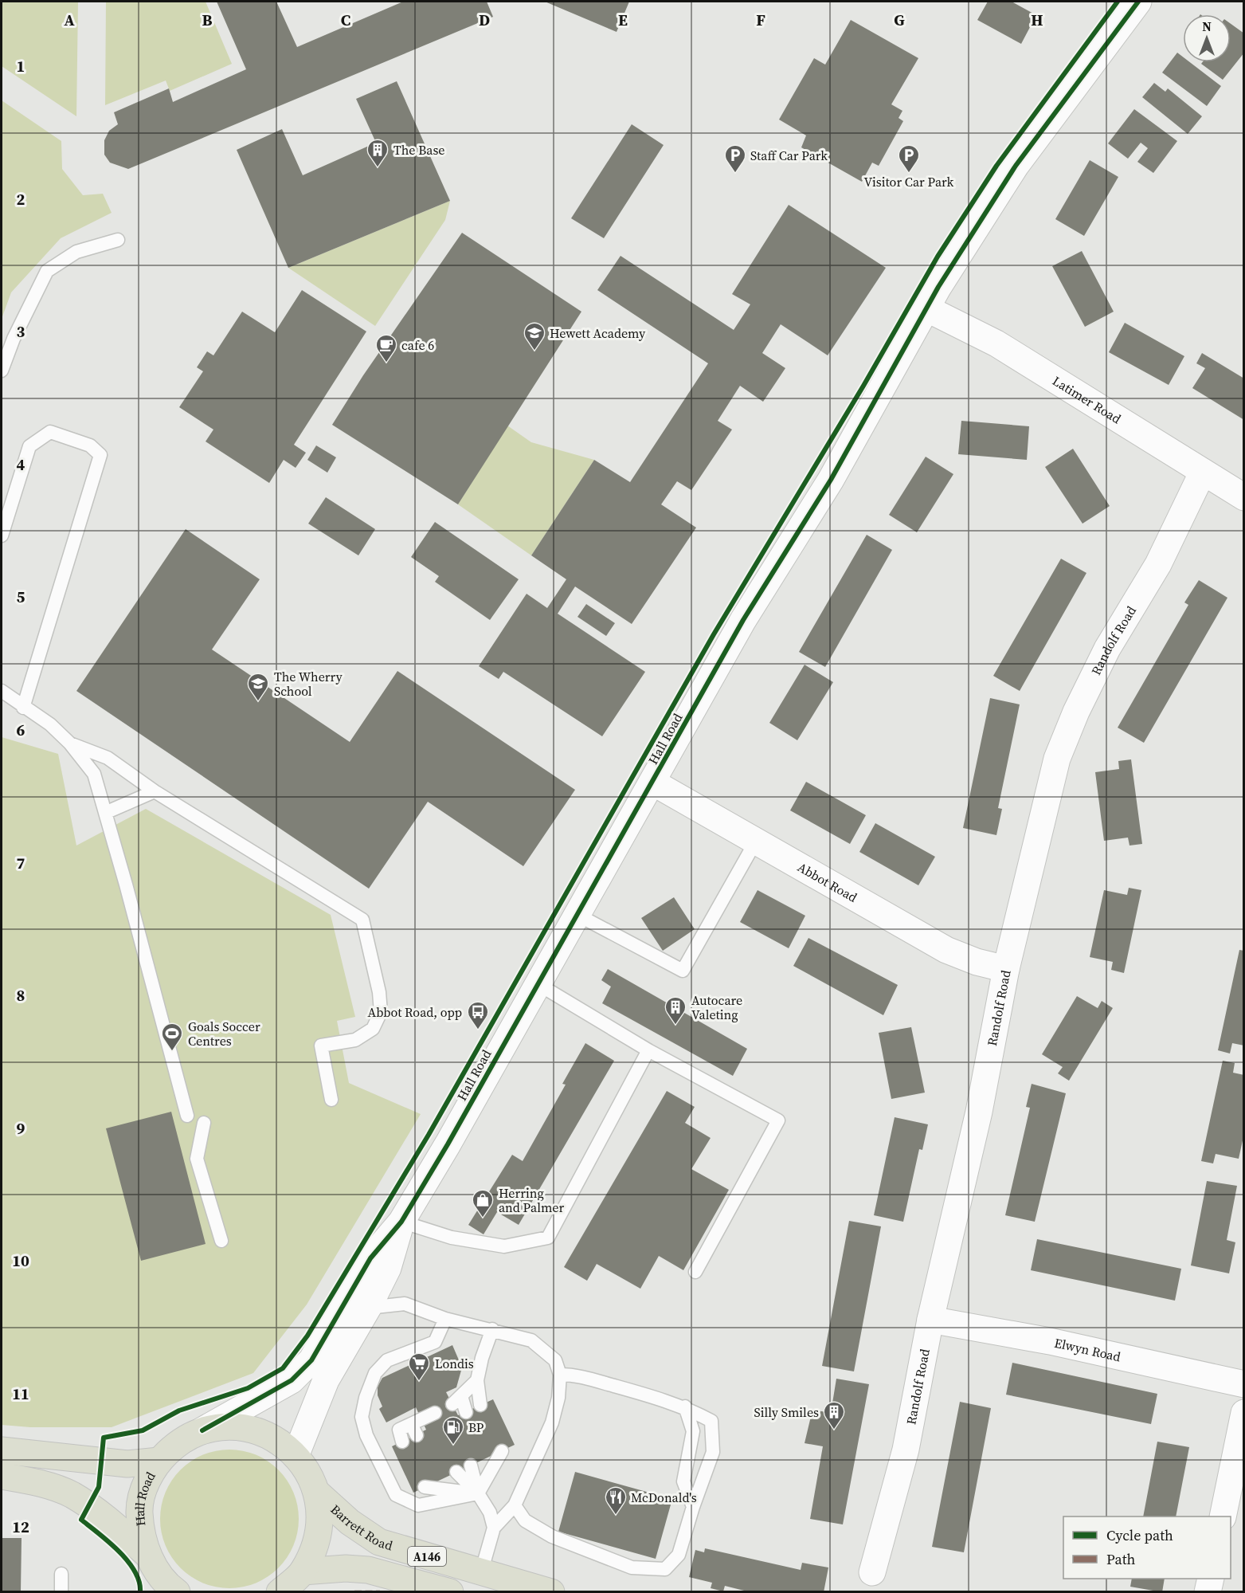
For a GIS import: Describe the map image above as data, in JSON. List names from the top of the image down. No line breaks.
{"streets":{"highway":["Hall Road","Barrett Road","A146"],"street":["Latimer Road","Randolf Road","Abbot Road","Elwyn Road"]},"crossings":[["Latimer Road","Randolf Road"],["Latimer Road","Hall Road"],["Randolf Road","Abbot Road"],["Randolf Road","Elwyn Road"],["Hall Road","Abbot Road"],["Hall Road","Barrett Road"],["Hall Road","A146"]],"places":{"building":["The Base","Autocare Valeting","Silly Smiles"],"parking":["Staff Car Park","Visitor Car Park"],"school or university":["Hewett Academy","The Wherry School"],"cafe":["cafe 6"],"bus stop":["Abbot Road, opp"],"sports":["Goals Soccer Centres"],"shop":["Herring and Palmer"],"supermarket":["Londis"],"fuel station":["BP"],"restaurant":["McDonald's"]},"legend":["Cycle path","Path"],"north":"top","grid":{"columns":["A","B","C","D","E","F","G","H"],"rows":["1","2","3","4","5","6","7","8","9","10","11","12"]}}
